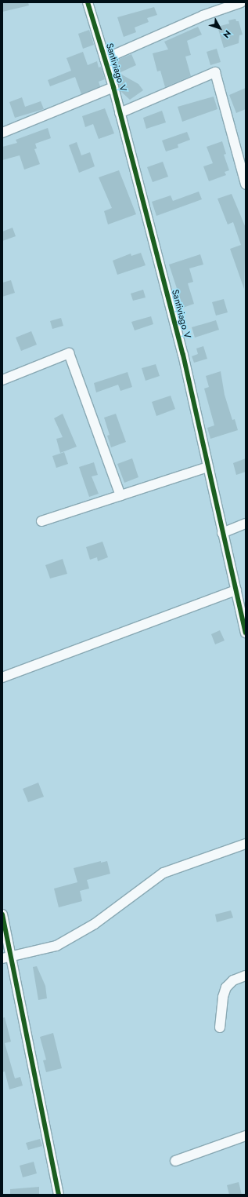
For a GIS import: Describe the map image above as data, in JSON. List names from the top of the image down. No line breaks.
{"streets":{"street":["Santiviago V"]},"north":"bottom right"}
